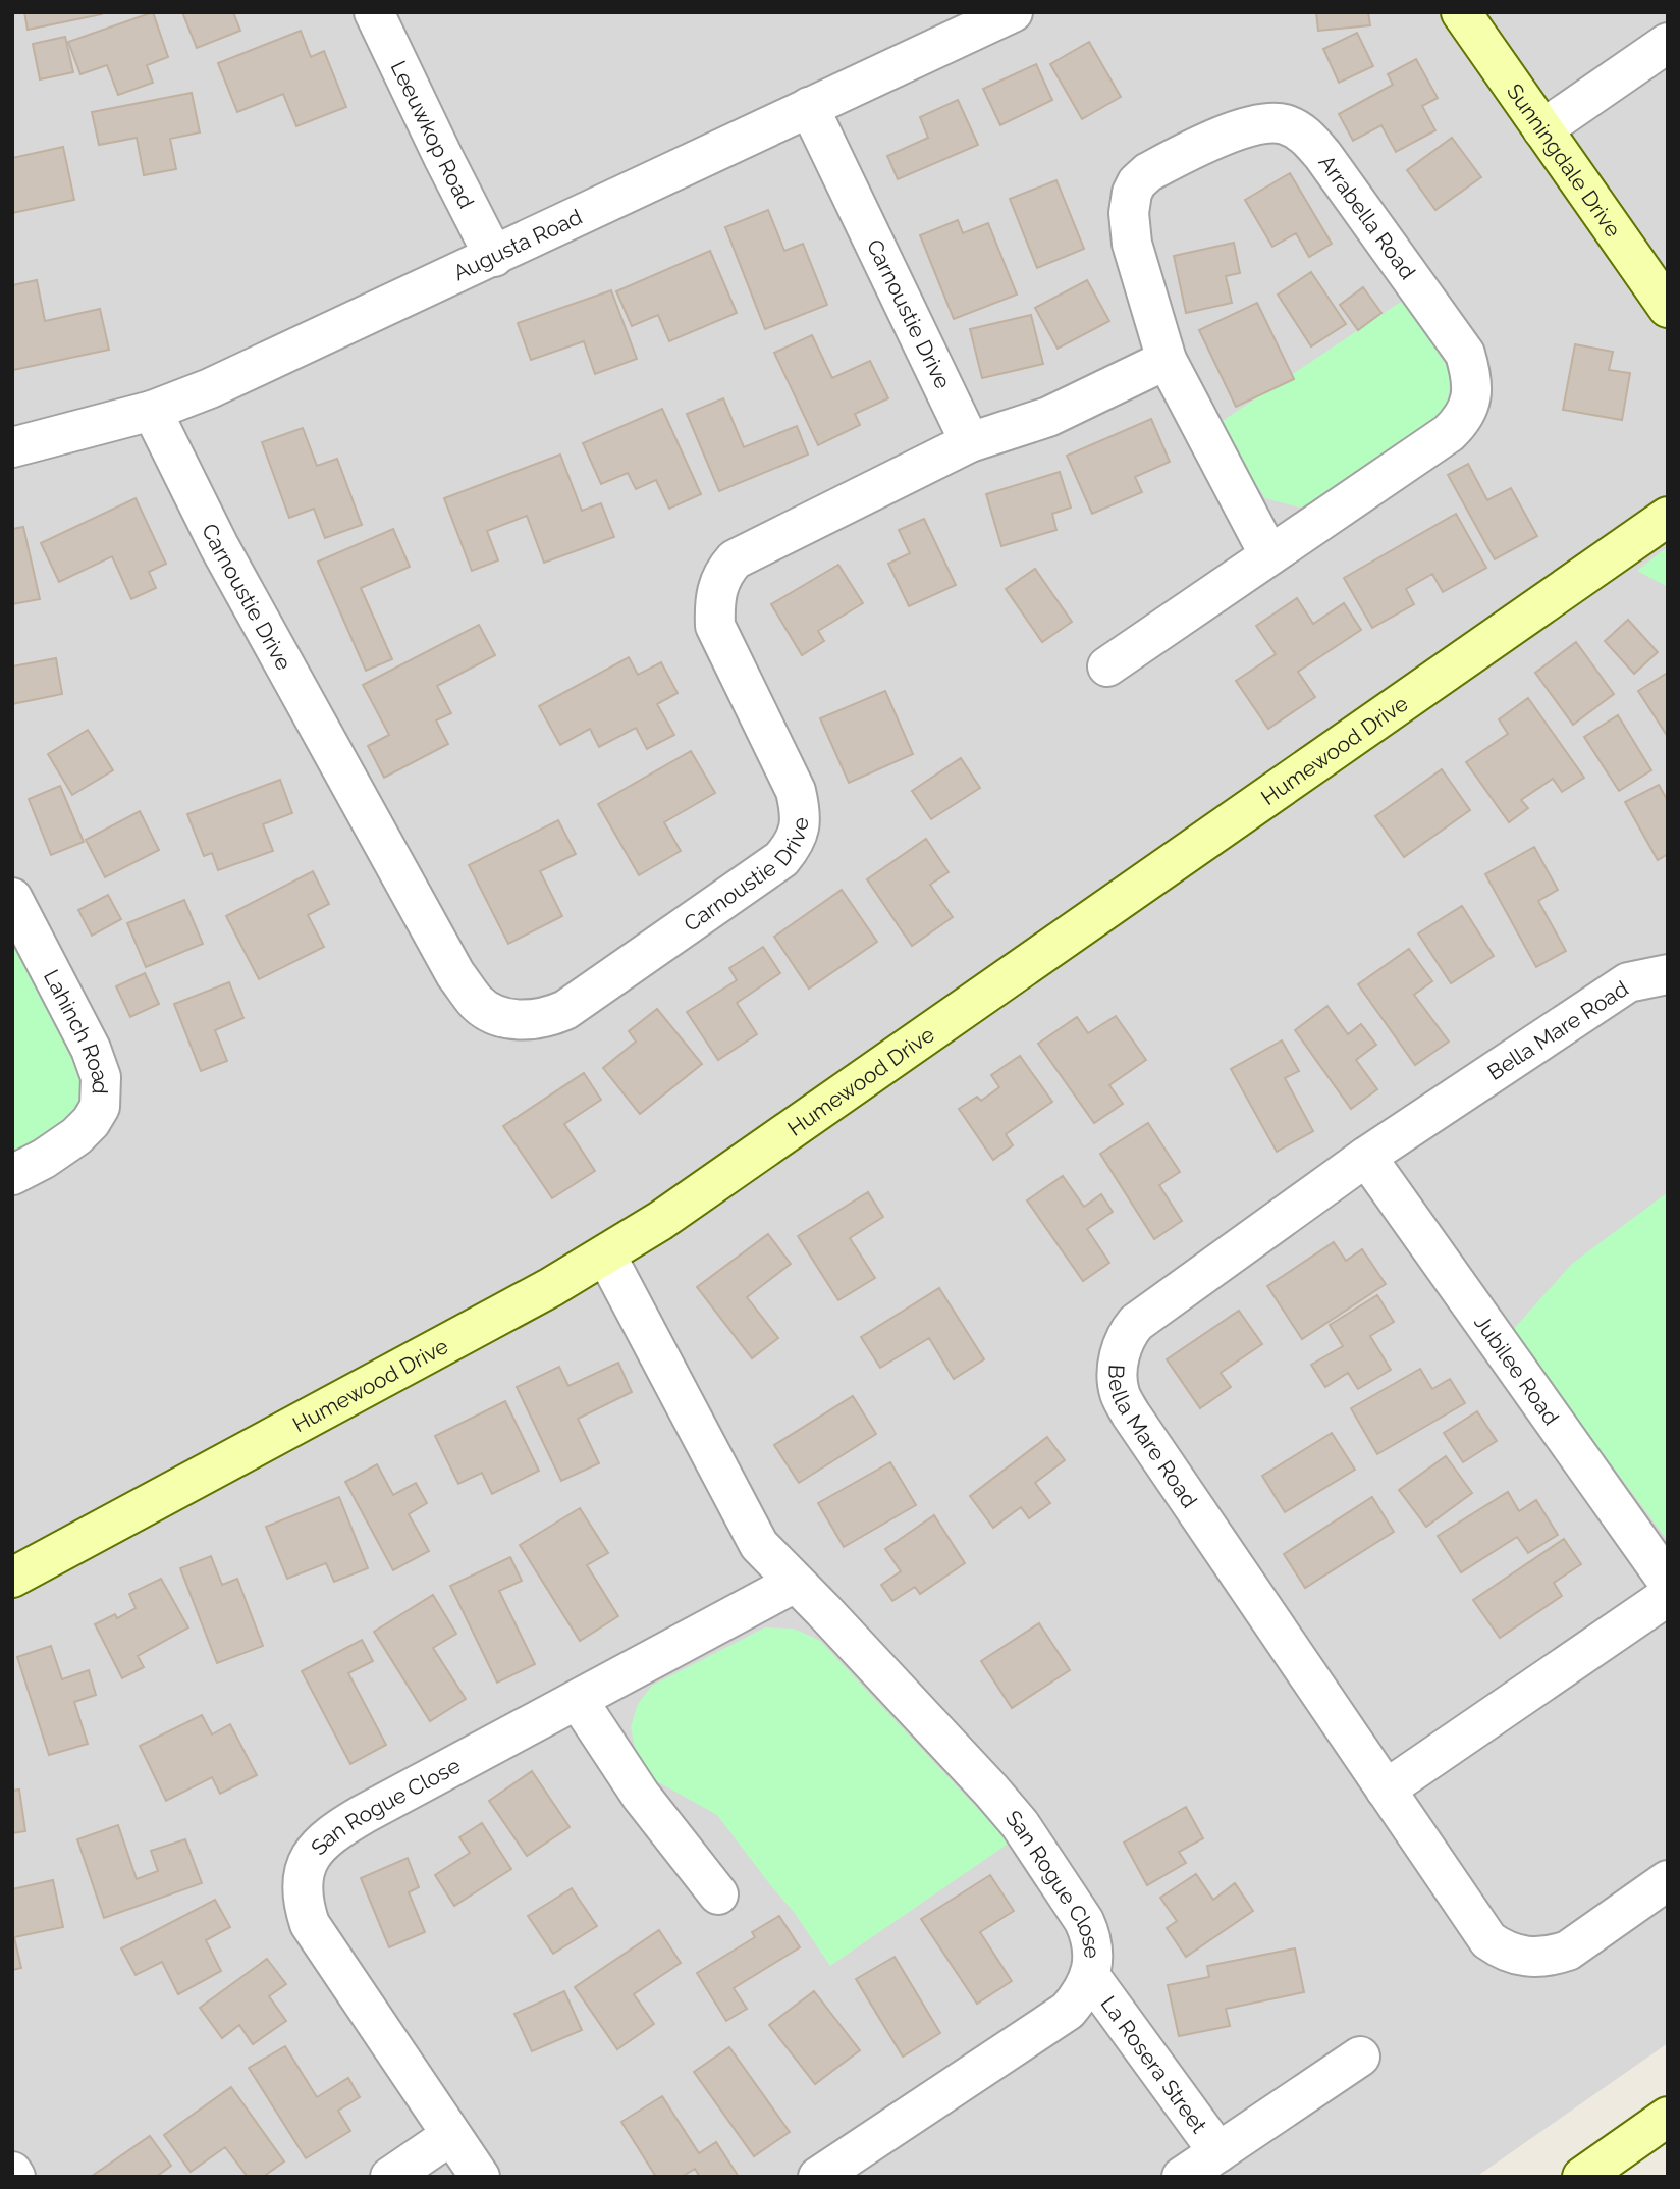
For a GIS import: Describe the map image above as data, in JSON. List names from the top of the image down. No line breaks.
{"streets":{"street":["Leeuwkop Road","Sunningdale Drive","Arrabella Road","Augusta Road","Carnoustie Drive","Humewood Drive","Bella Mare Road","Lahinch Road","Jubilee Road","San Rogue Close","La Rosera Street"]},"crossings":[["Leeuwkop Road","Augusta Road"],["Augusta Road","Carnoustie Drive"],["Humewood Drive","San Rogue Close"],["Bella Mare Road","Jubilee Road"],["San Rogue Close","La Rosera Street"]]}
